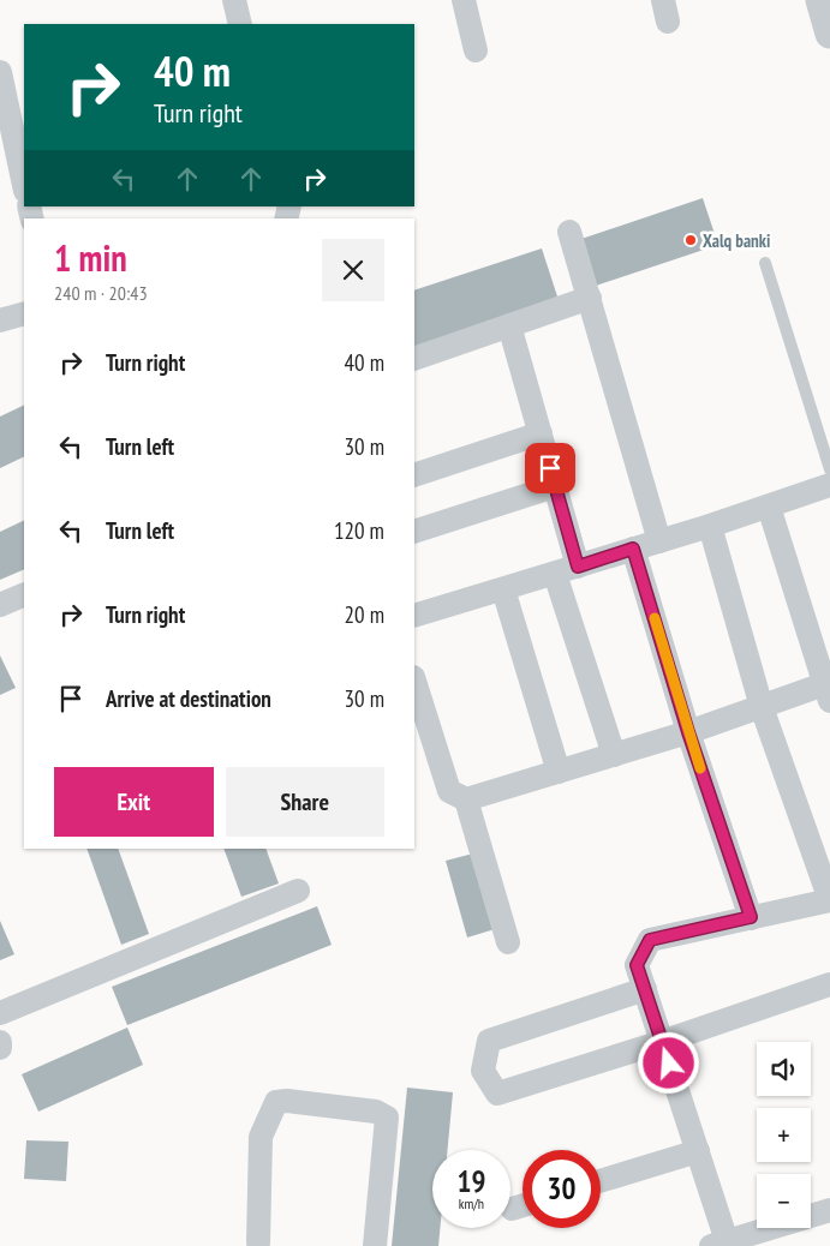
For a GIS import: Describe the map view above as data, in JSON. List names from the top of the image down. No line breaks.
{"places":["Xalq banki"],"page":{"turn":["40 m","Turn right"],"heading":["1 min","240 m · 20:43"],"list":[{"name":"Turn right","value":"40 m"},{"name":"Turn left","value":"30 m"},{"name":"Turn left","value":"120 m"},{"name":"Turn right","value":"20 m"},{"name":"Arrive at destination","value":"30 m"}],"buttons":["Exit","Share"],"map_buttons":["+","−"],"speed":"19 km/h","limit":"30"}}
